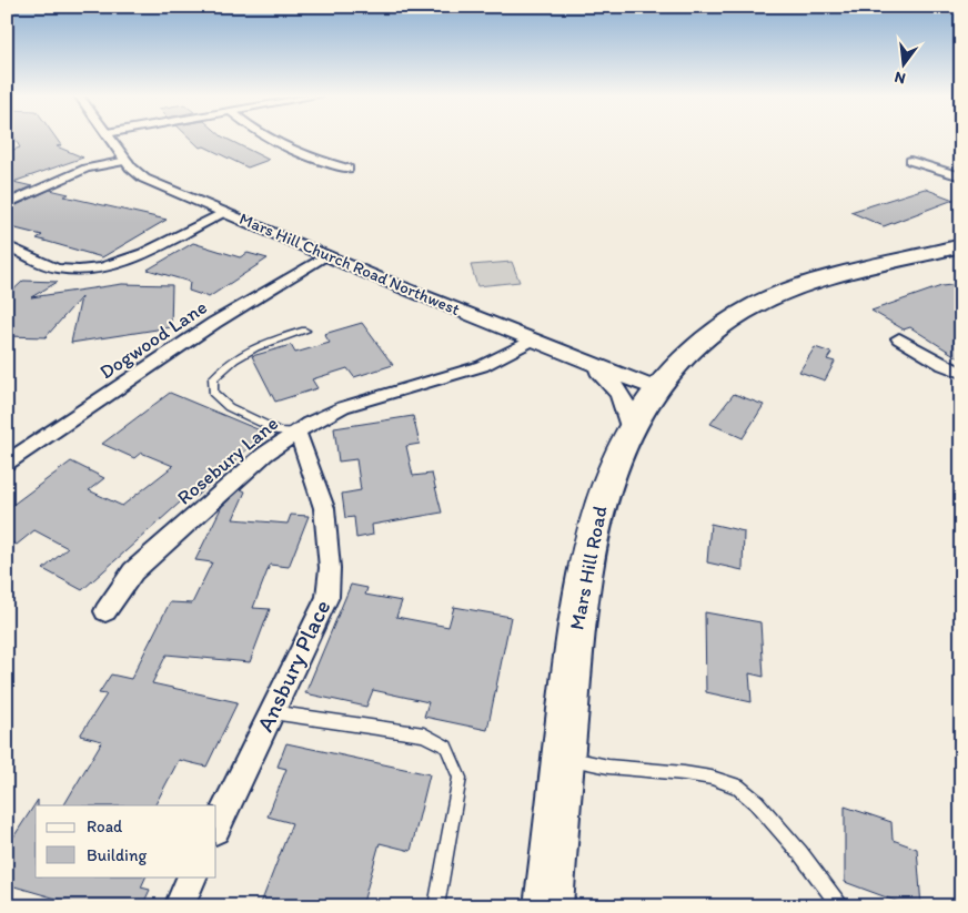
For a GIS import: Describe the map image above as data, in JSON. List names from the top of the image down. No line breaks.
{"streets":{"main road":["Mars Hill Road"],"street":["Mars Hill Church Road Northwest","Dogwood Lane","Rosebury Lane","Ansbury Place"]},"crossings":[["Mars Hill Church Road Northwest","Dogwood Lane"],["Mars Hill Church Road Northwest","Rosebury Lane"],["Mars Hill Church Road Northwest","Mars Hill Road"],["Rosebury Lane","Ansbury Place"]],"legend":["Road","Building"],"north":"bottom"}
